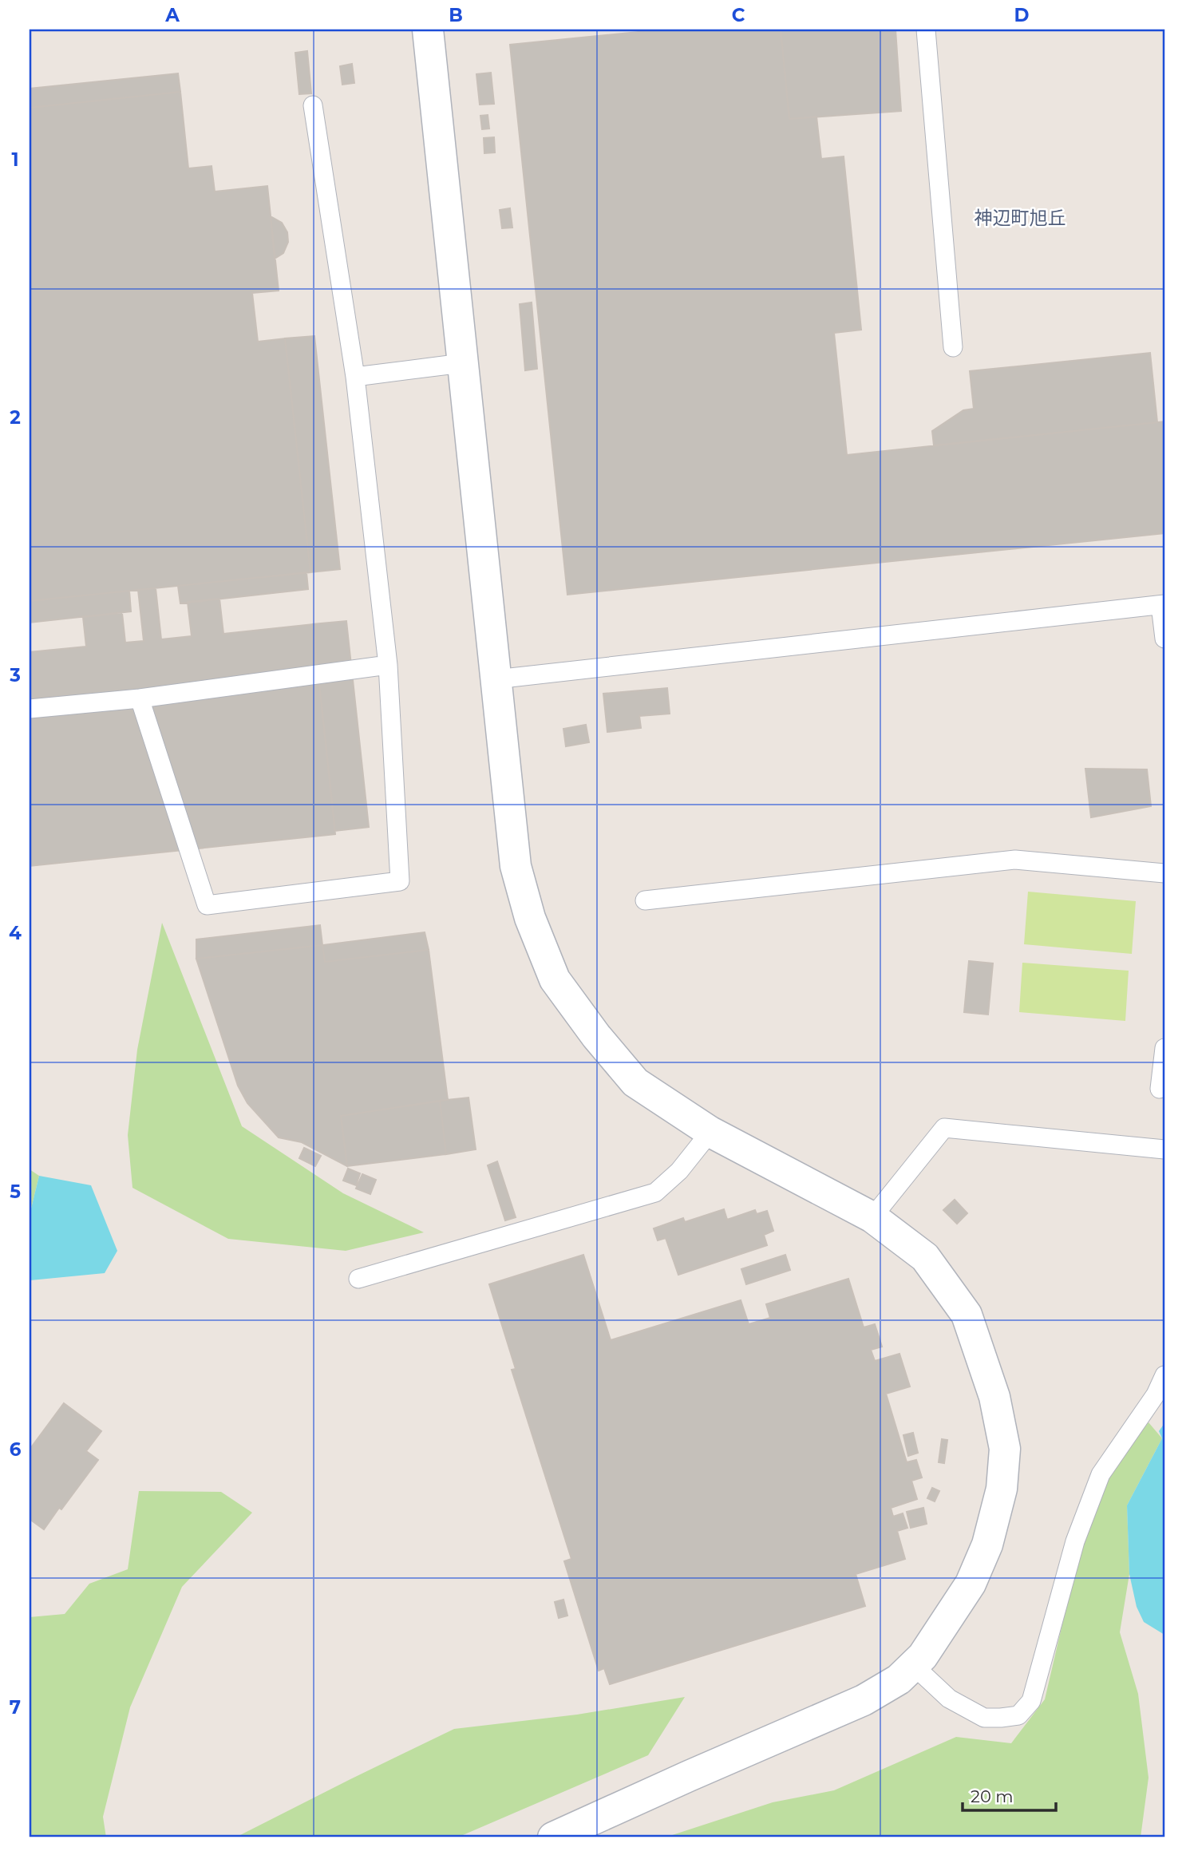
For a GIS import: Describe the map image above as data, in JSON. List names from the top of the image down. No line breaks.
{"districts":["神辺町旭丘"],"scale_bar":"20 m","grid":{"columns":["A","B","C","D"],"rows":["1","2","3","4","5","6","7"]}}
